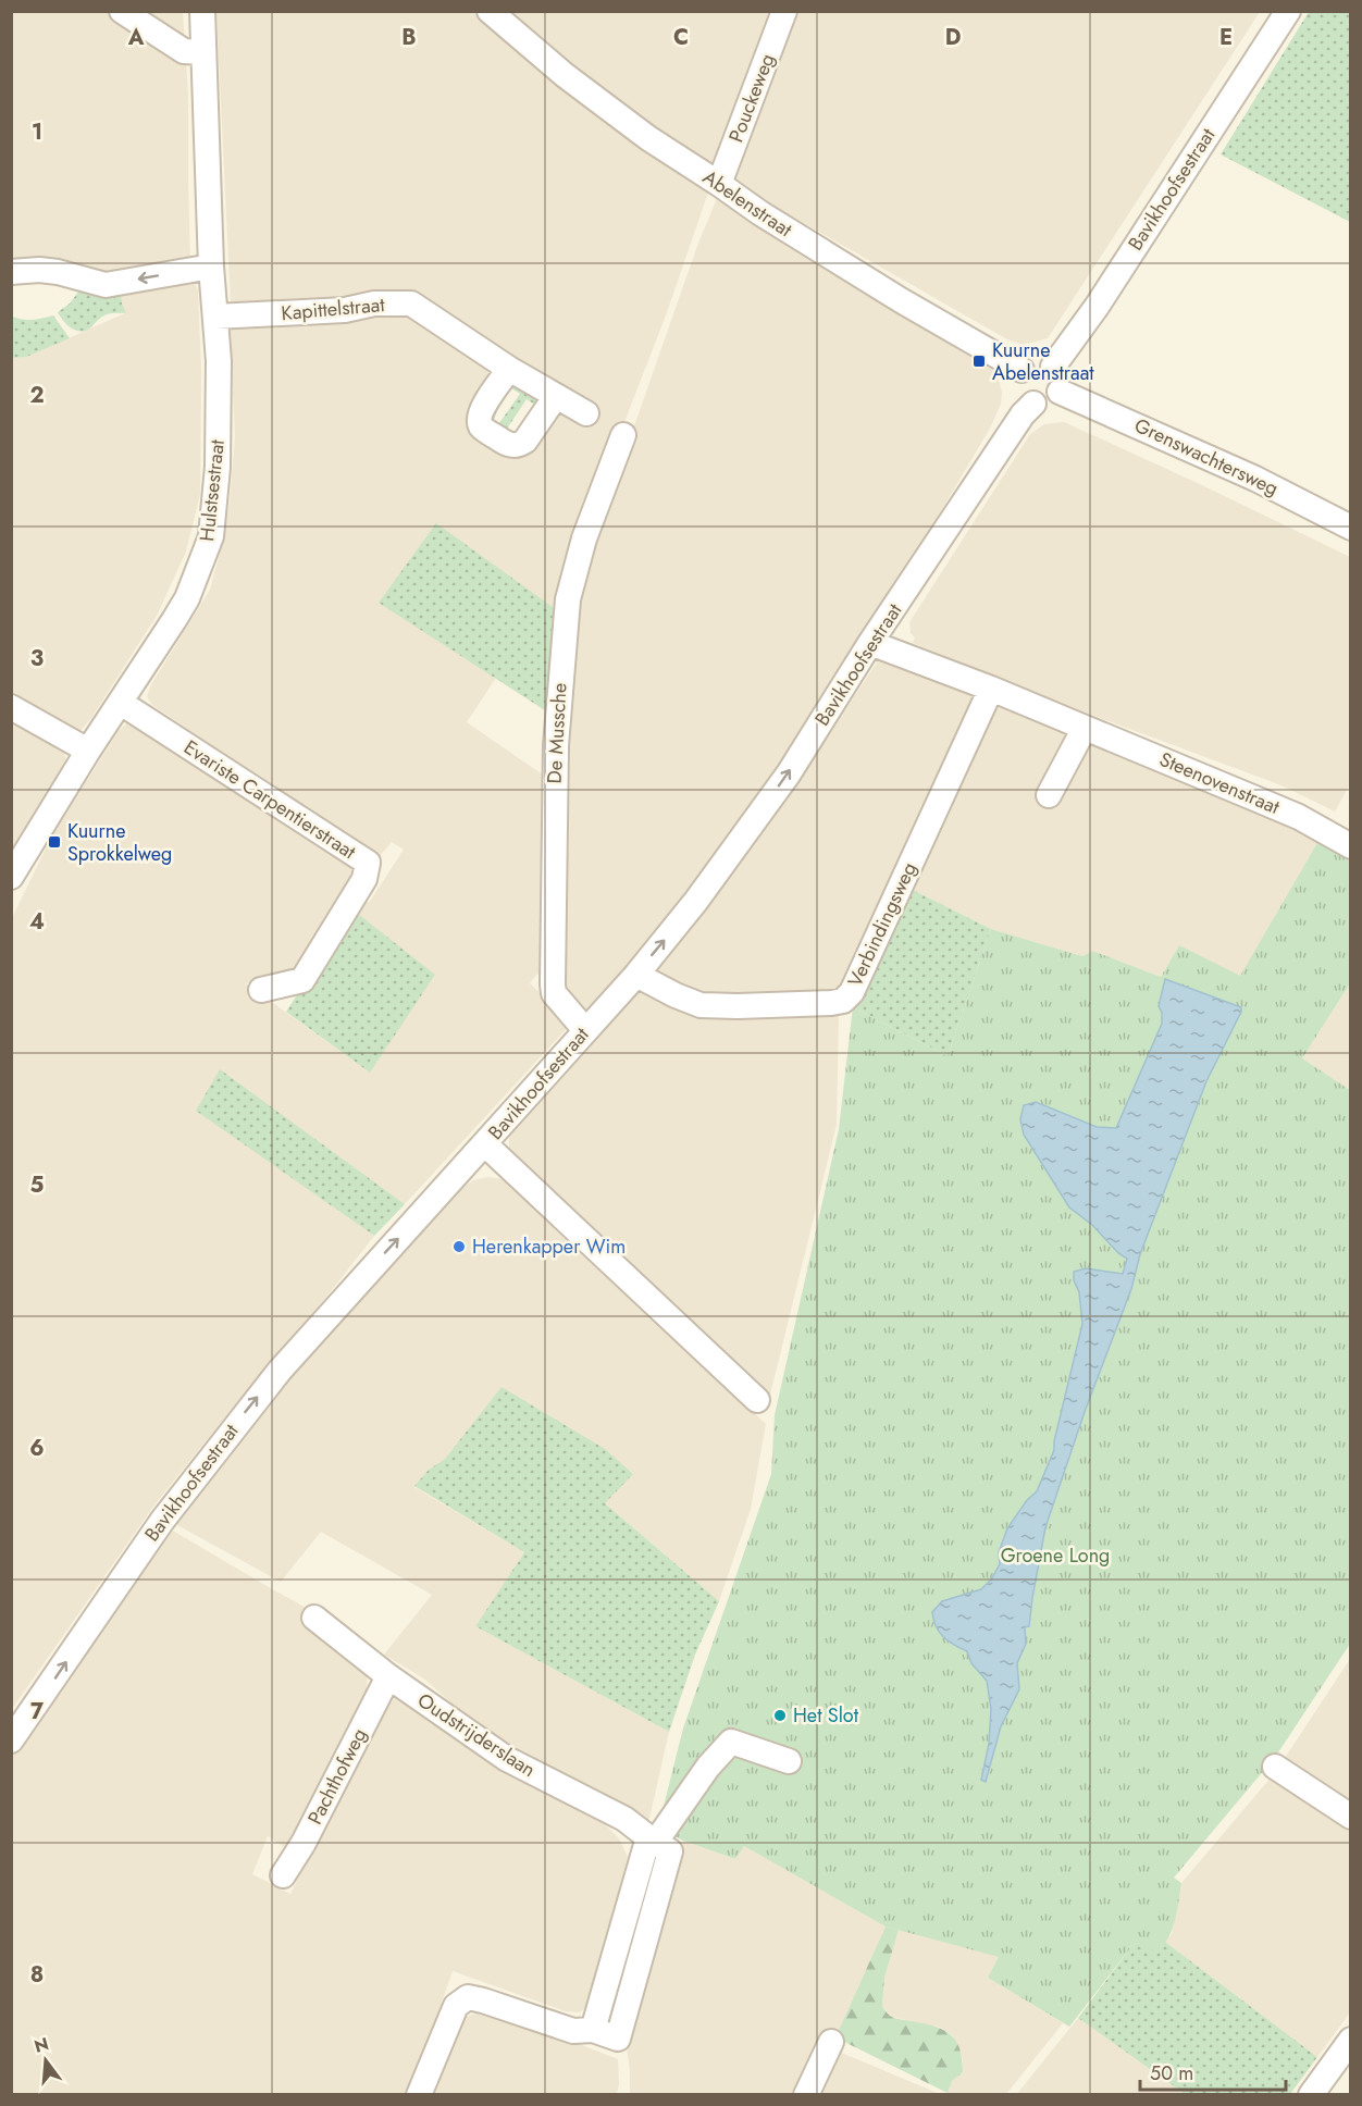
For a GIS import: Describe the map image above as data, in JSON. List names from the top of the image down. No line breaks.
{"streets":{"street":["Pouckeweg","Bavikhoofsestraat","Abelenstraat","Kapittelstraat","Grenswachtersweg","Hulstsestraat","De Mussche","Steenovenstraat","Evariste Carpentierstraat","Verbindingsweg","Oudstrijderslaan","Pachthofweg"]},"crossings":[["Pouckeweg","Abelenstraat"],["Bavikhoofsestraat","Abelenstraat"],["Bavikhoofsestraat","Grenswachtersweg"],["Bavikhoofsestraat","De Mussche"],["Bavikhoofsestraat","Steenovenstraat"],["Bavikhoofsestraat","Verbindingsweg"],["Abelenstraat","Grenswachtersweg"],["Kapittelstraat","Hulstsestraat"],["Hulstsestraat","Evariste Carpentierstraat"],["Steenovenstraat","Verbindingsweg"],["Oudstrijderslaan","Pachthofweg"]],"one_way":["Bavikhoofsestraat"],"parks":["Groene Long"],"places":{"transit":["Kuurne Abelenstraat","Kuurne Sprokkelweg"],"other":["Herenkapper Wim","Het Slot"]},"scale_bar":"50 m","north":"top","grid":{"columns":["A","B","C","D","E"],"rows":["1","2","3","4","5","6","7","8"]}}
